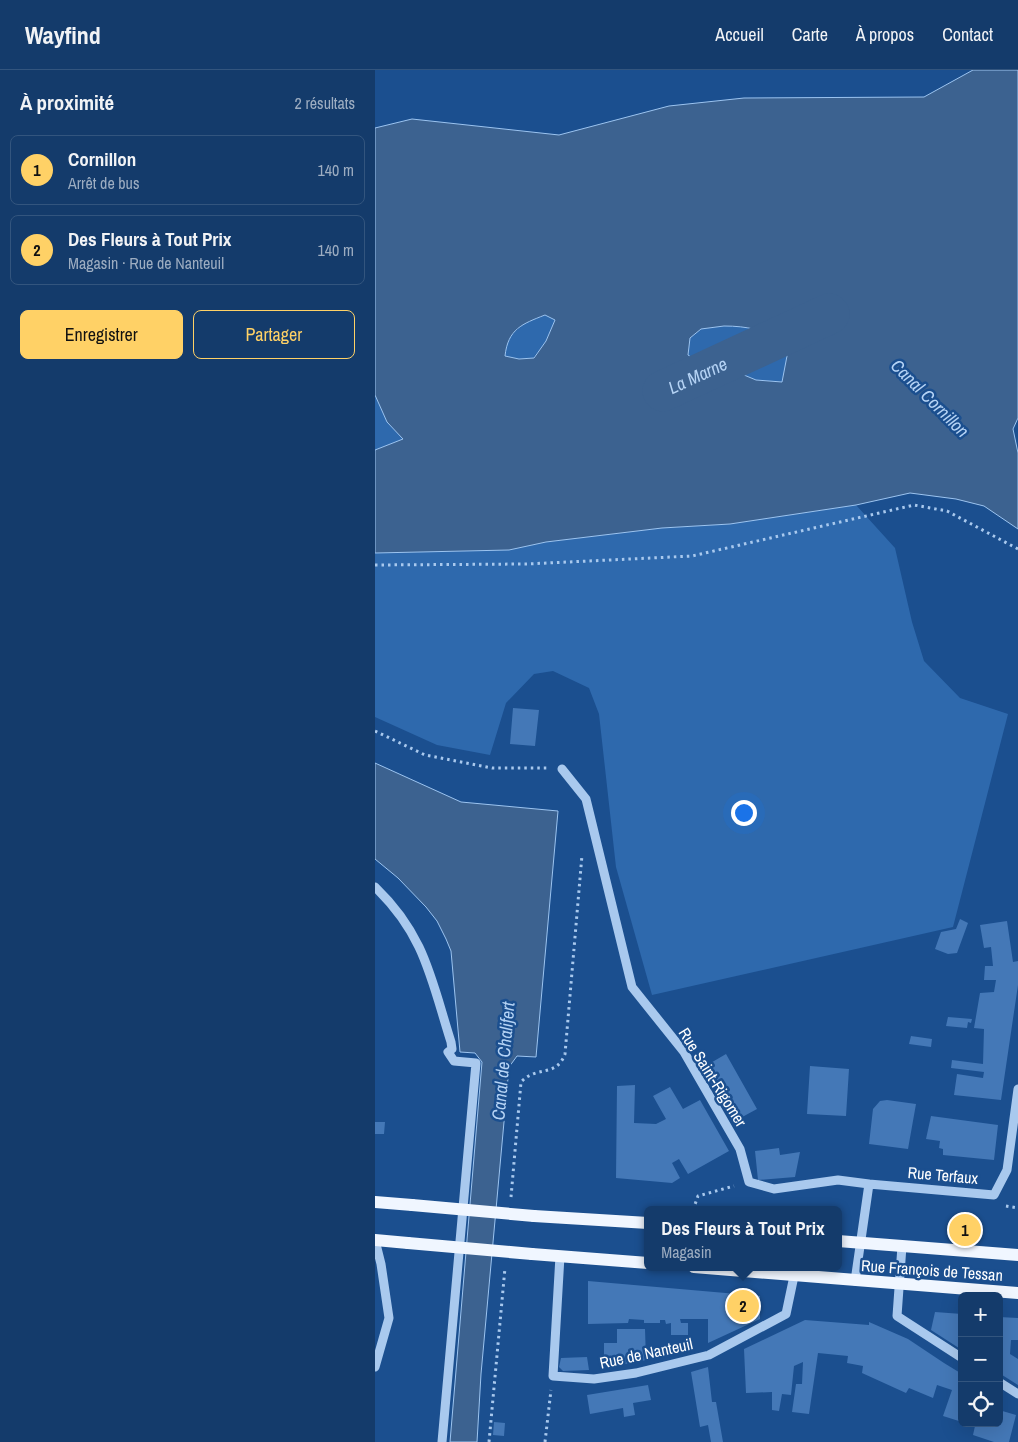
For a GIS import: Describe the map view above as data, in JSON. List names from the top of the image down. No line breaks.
{"streets":{"main road":["Rue François de Tessan"],"street":["Rue Saint-Rigomer","Rue Terfaux","Rue de Nanteuil"]},"crossings":[["Rue François de Tessan","Rue de Nanteuil"]],"water":["La Marne","Canal Cornillon","Canal de Chalifert"],"page":{"header":"Wayfind","nav":["Accueil","Carte","À propos","Contact"],"heading":["À proximité","2 résultats"],"list":[{"mark":"1","name":"Cornillon","note":"Arrêt de bus","value":"140 m"},{"mark":"2","name":"Des Fleurs à Tout Prix","note":"Magasin · Rue de Nanteuil","value":"140 m"}],"buttons":["Enregistrer","Partager"],"popup":["Des Fleurs à Tout Prix","Magasin"],"pins":["1","2"],"map_buttons":["+","−"]}}
